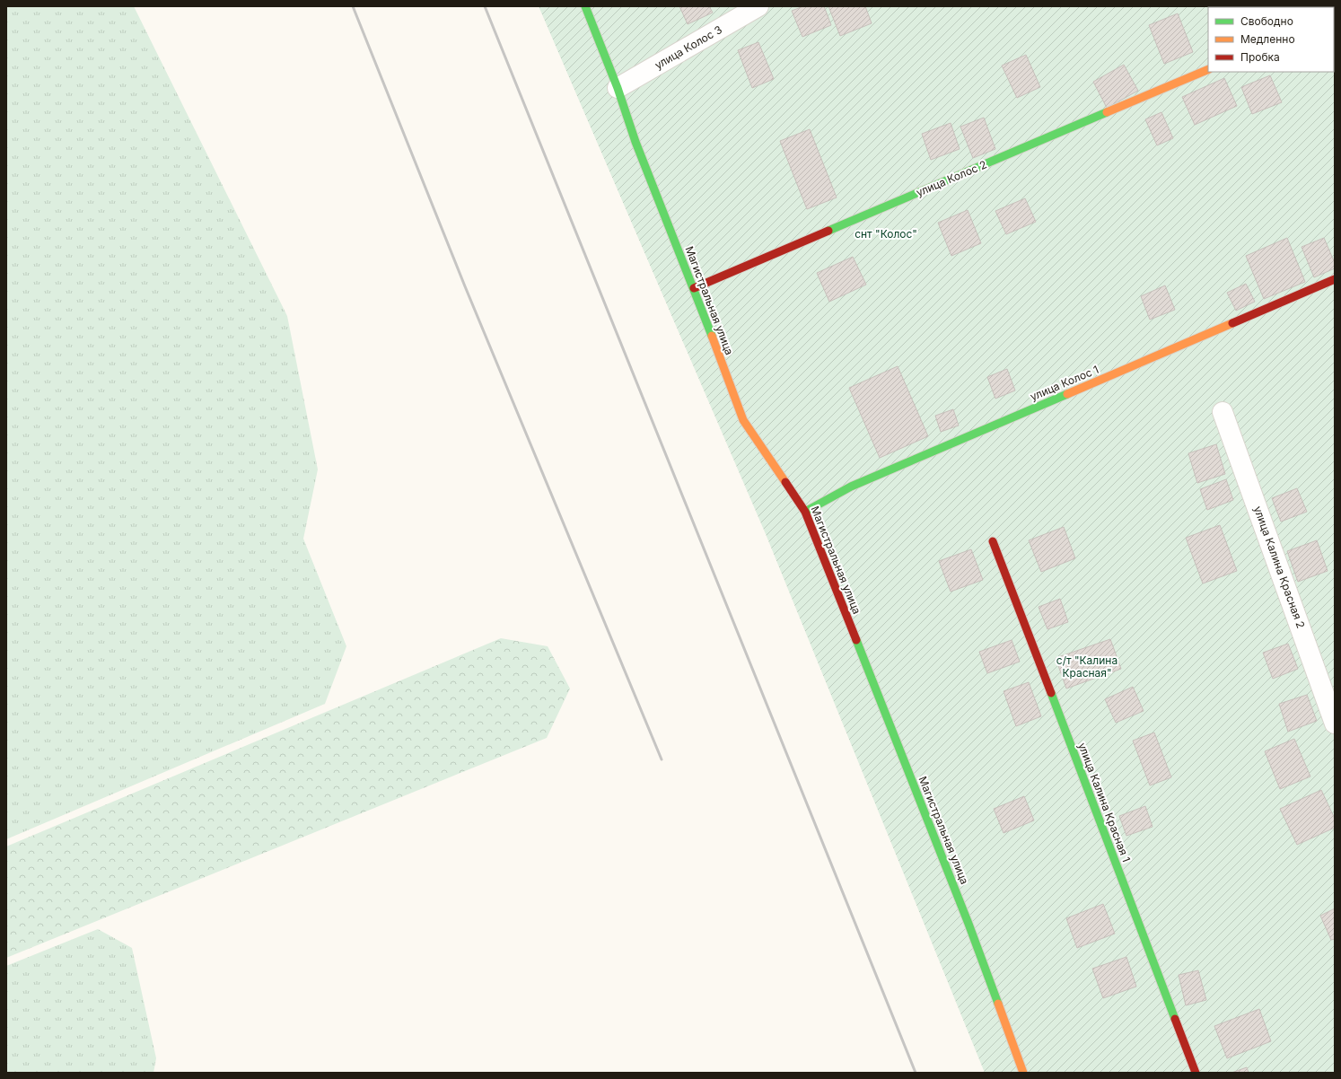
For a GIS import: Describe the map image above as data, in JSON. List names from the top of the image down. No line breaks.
{"streets":{"street":["улица Колос 3","улица Колос 2","Магистральная улица","улица Колос 1","улица Калина Красная 2","улица Калина Красная 1"]},"crossings":[["улица Колос 3","Магистральная улица"],["улица Колос 2","Магистральная улица"],["Магистральная улица","улица Колос 1"]],"parks":["снт \"Колос\"","с/т \"Калина Красная\""],"legend":["Свободно","Медленно","Пробка"]}
